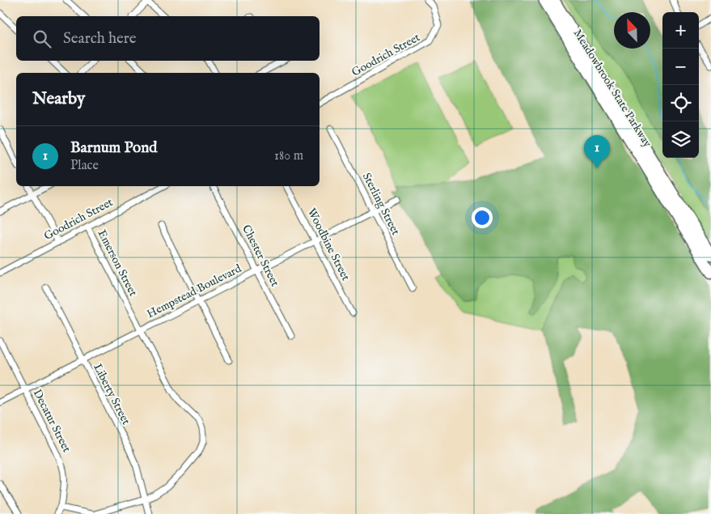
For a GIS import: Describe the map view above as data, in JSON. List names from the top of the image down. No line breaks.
{"streets":{"highway":["Meadowbrook State Parkway"],"street":["Goodrich Street","Sterling Street","Woodbine Street","Chester Street","Emerson Street","Hempstead Boulevard","Liberty Street","Decatur Street"]},"crossings":[["Goodrich Street","Emerson Street"],["Sterling Street","Hempstead Boulevard"],["Woodbine Street","Hempstead Boulevard"],["Chester Street","Hempstead Boulevard"],["Emerson Street","Hempstead Boulevard"],["Emerson Street","Liberty Street"],["Hempstead Boulevard","Liberty Street"],["Hempstead Boulevard","Decatur Street"]],"north":"top left","page":{"map_buttons":["+","−"],"search":"Search here","heading":"Nearby","list":[{"mark":"1","name":"Barnum Pond","note":"Place","value":"180 m"}],"pins":"1"}}
